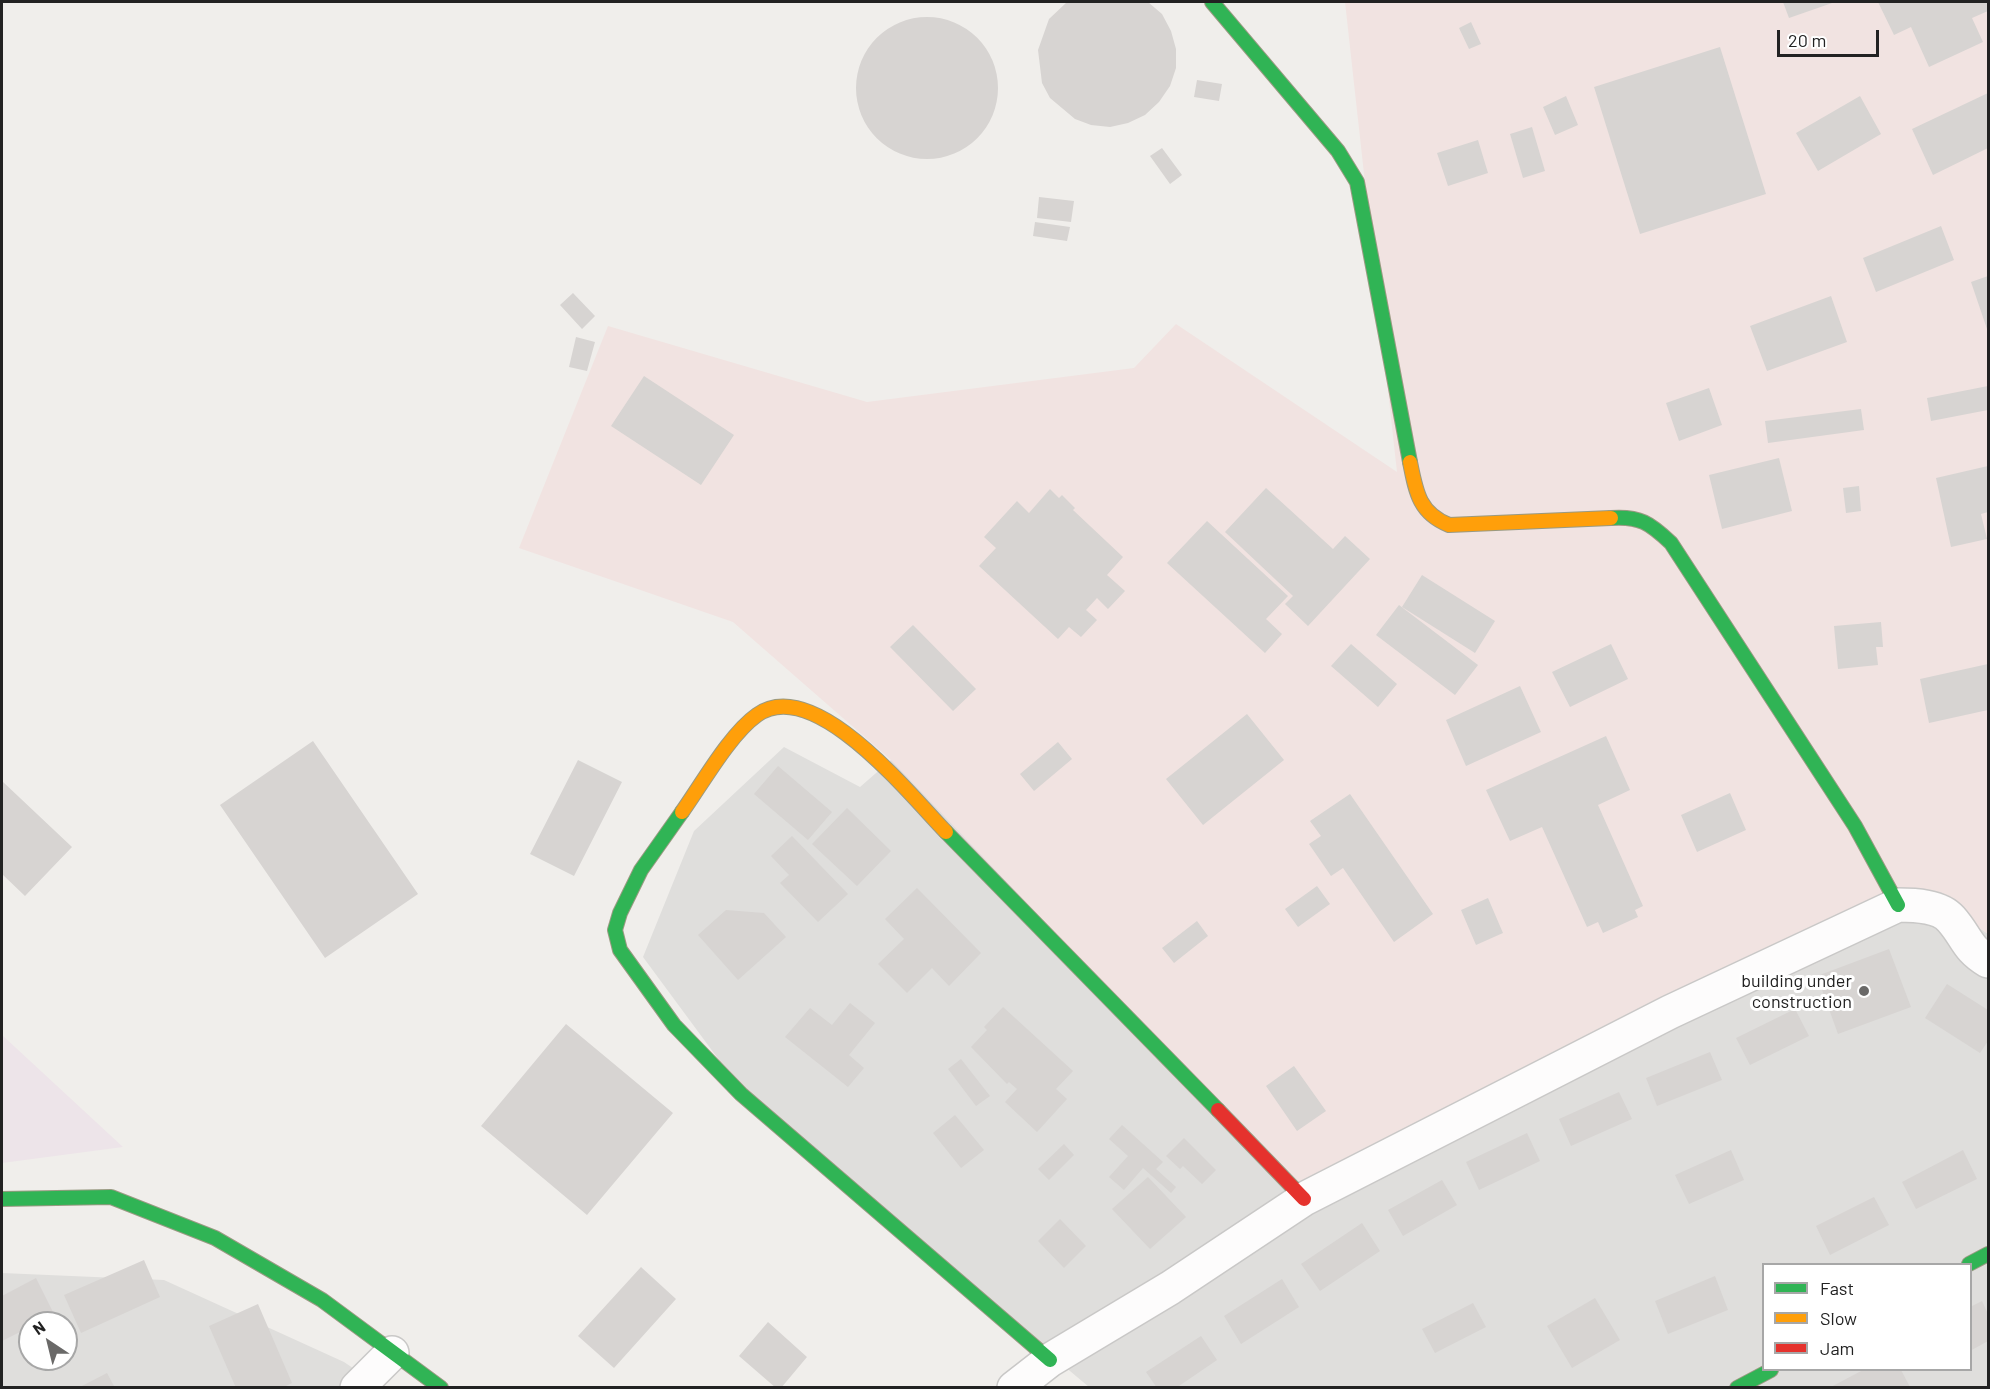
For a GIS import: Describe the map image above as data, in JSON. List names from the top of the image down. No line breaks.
{"places":["building under construction"],"legend":["Fast","Slow","Jam"],"scale_bar":"20 m","north":"top left"}
